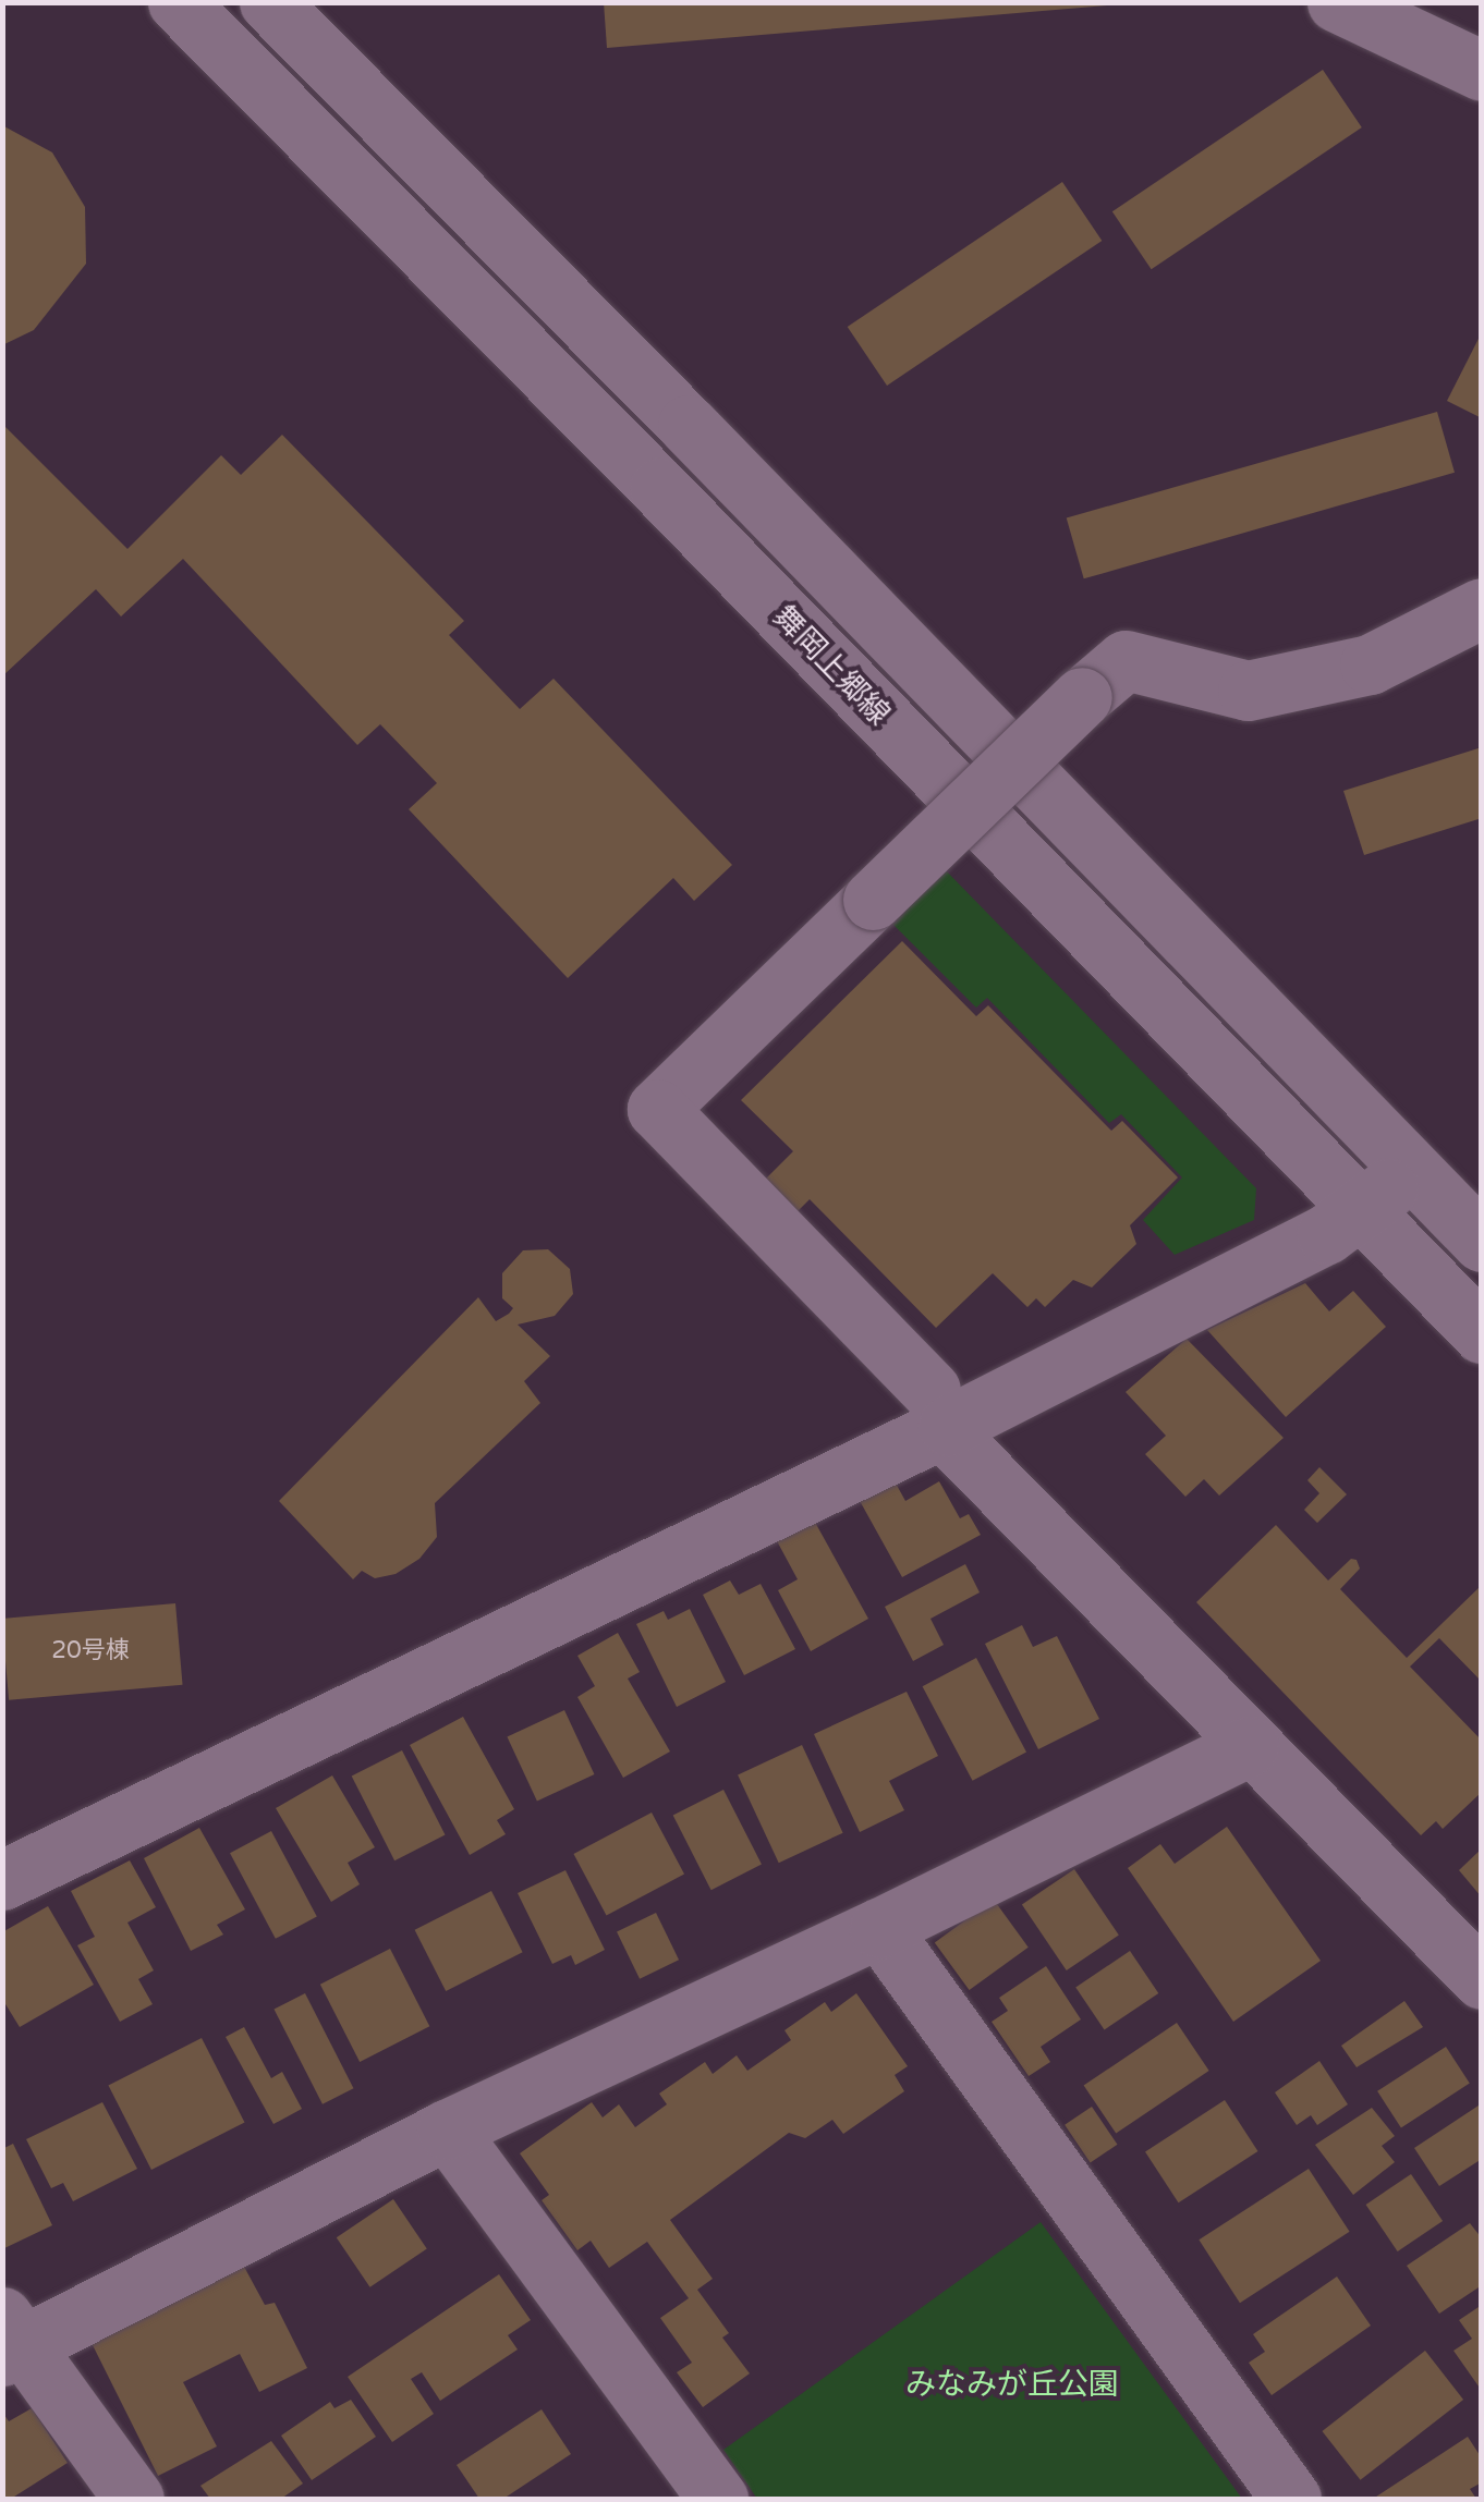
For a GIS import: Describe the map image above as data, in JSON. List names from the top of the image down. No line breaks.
{"streets":{"street":["舞岡上郷線"]},"parks":["みなみが丘公園"],"house_numbers":["20号棟"]}
